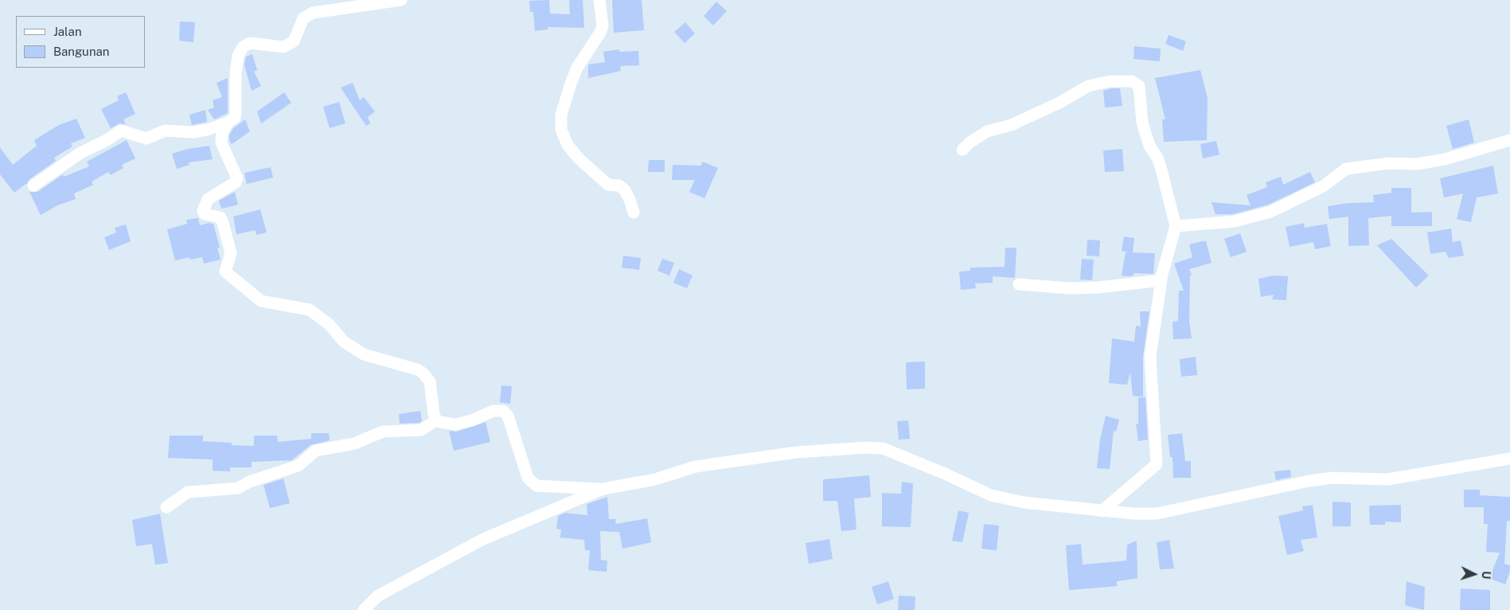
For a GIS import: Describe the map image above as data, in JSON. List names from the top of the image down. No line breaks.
{"legend":["Jalan","Bangunan"],"north":"right"}
